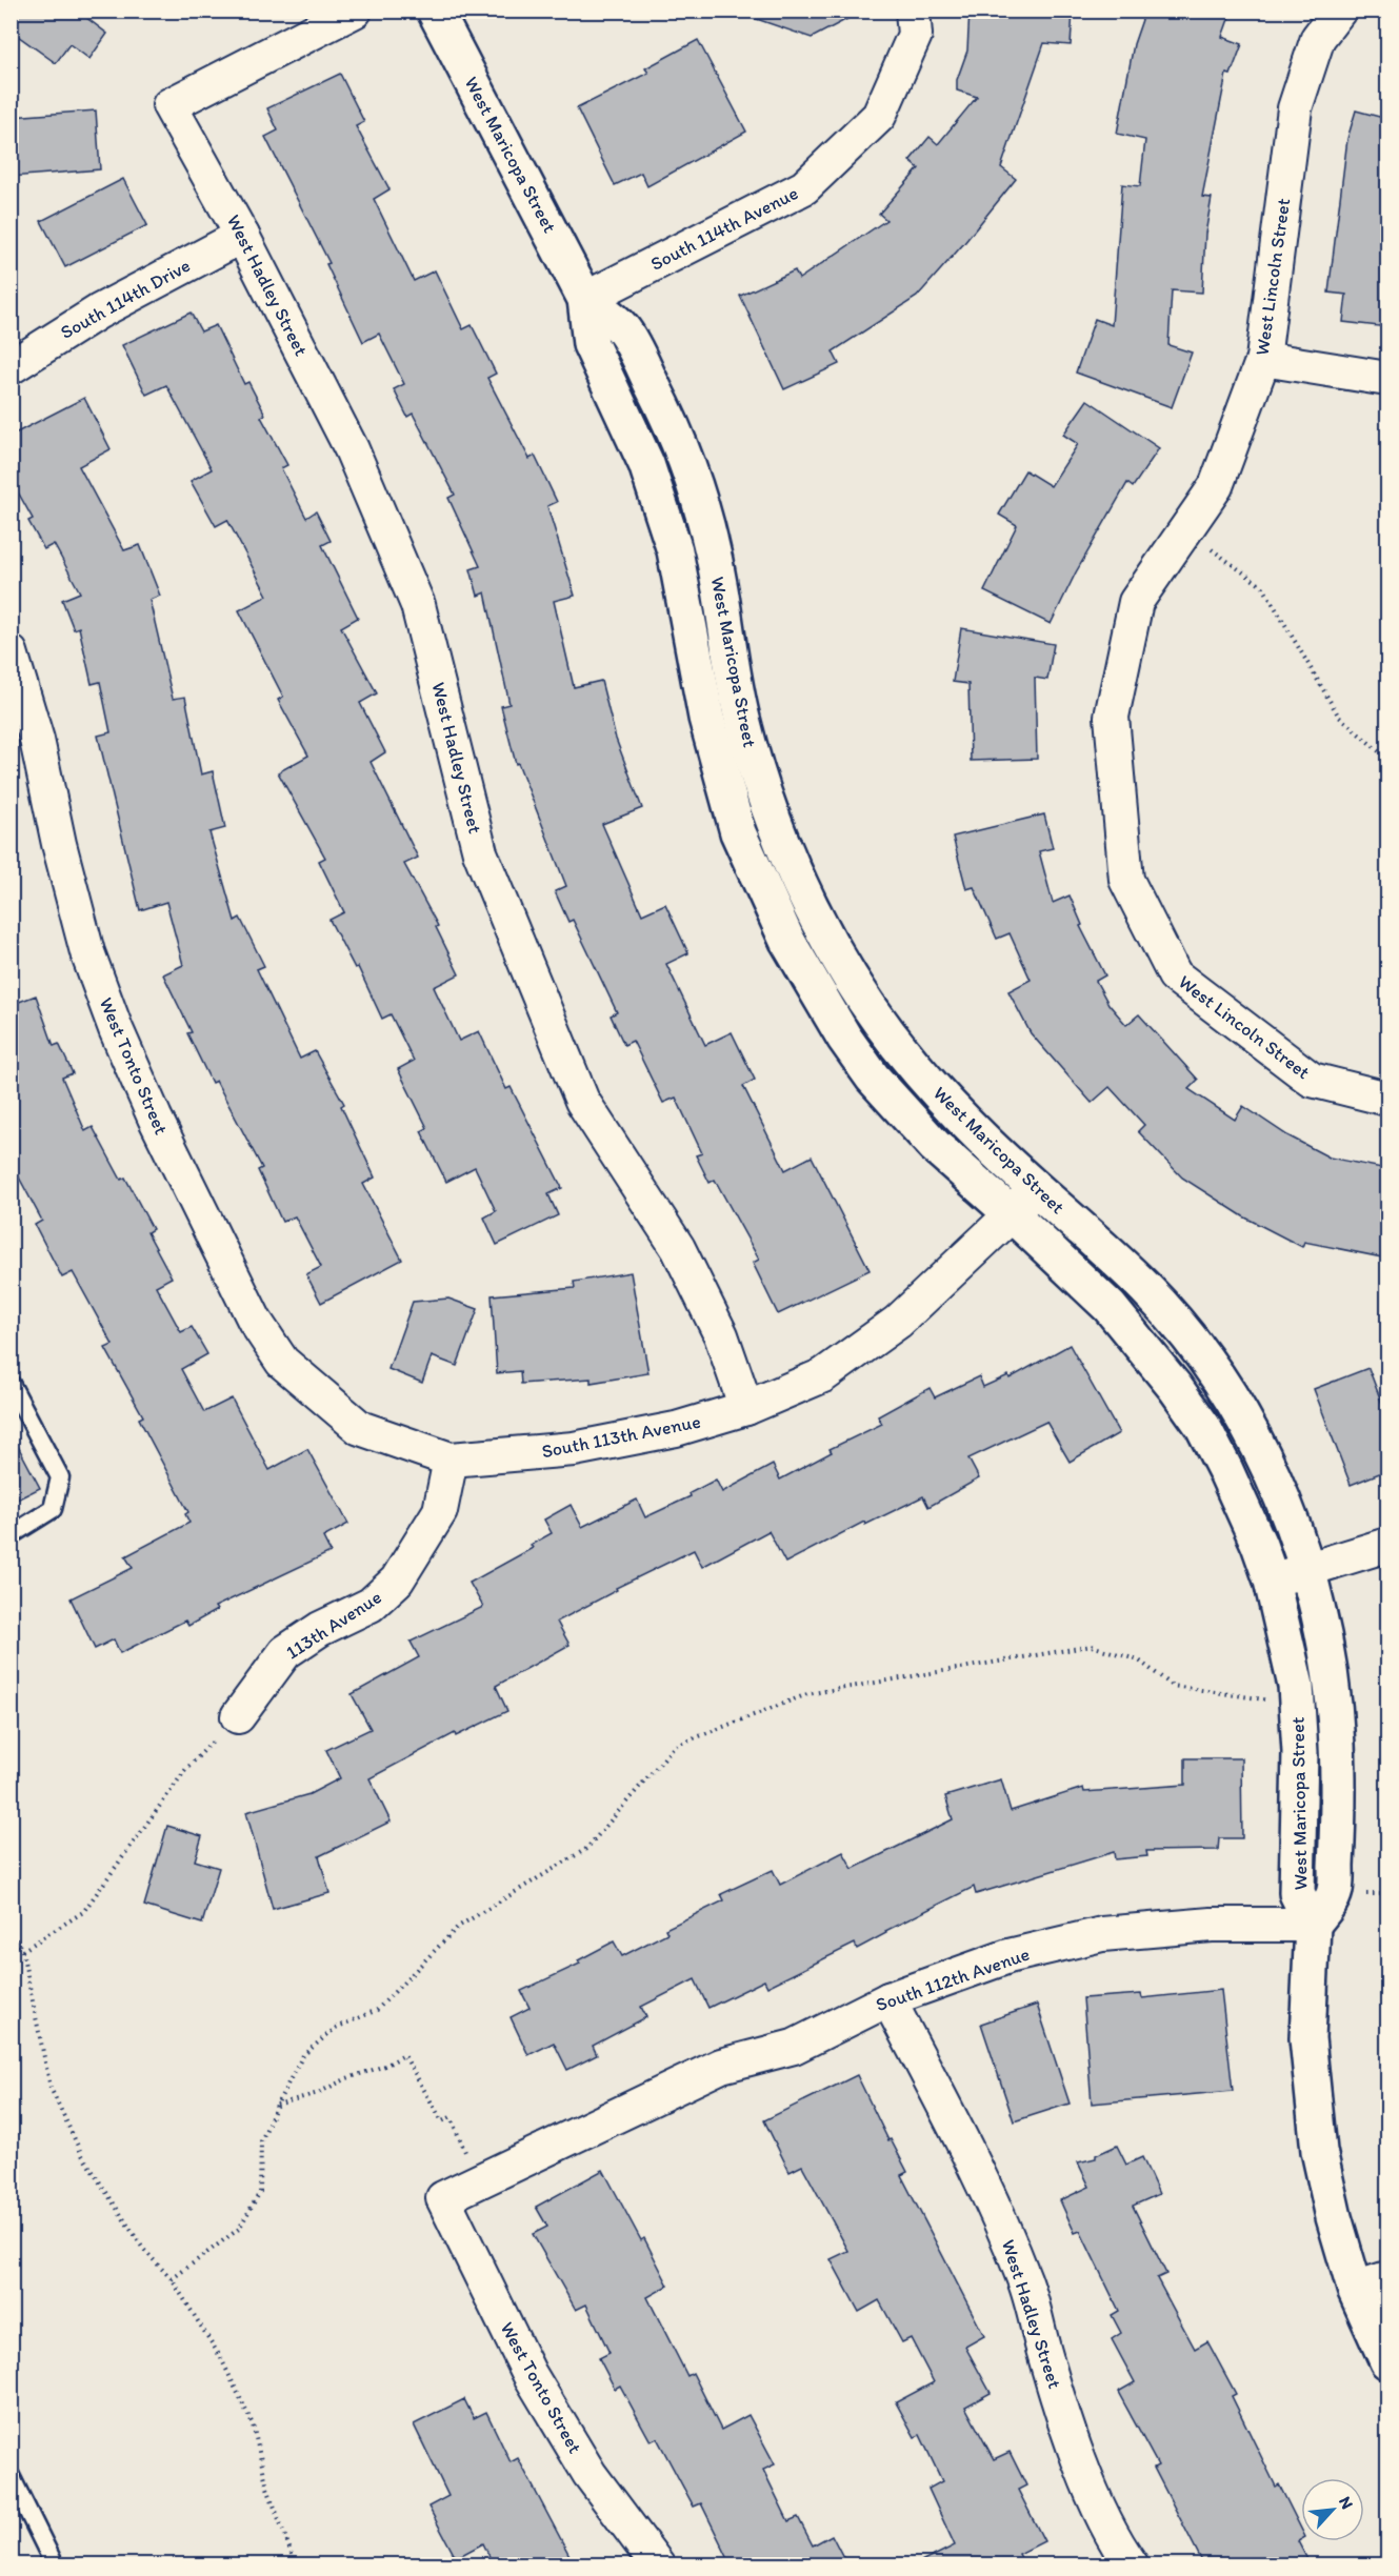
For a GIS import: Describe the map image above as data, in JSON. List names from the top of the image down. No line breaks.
{"streets":{"street":["West Maricopa Street","South 114th Avenue","West Lincoln Street","West Hadley Street","South 114th Drive","West Tonto Street","South 113th Avenue","113th Avenue","South 112th Avenue"]},"crossings":[["West Maricopa Street","South 114th Avenue"],["West Maricopa Street","South 113th Avenue"],["West Maricopa Street","South 112th Avenue"],["West Hadley Street","South 114th Drive"],["West Hadley Street","South 113th Avenue"],["West Hadley Street","South 112th Avenue"],["West Tonto Street","South 113th Avenue"],["West Tonto Street","South 112th Avenue"],["South 113th Avenue","113th Avenue"]],"north":"top right"}
